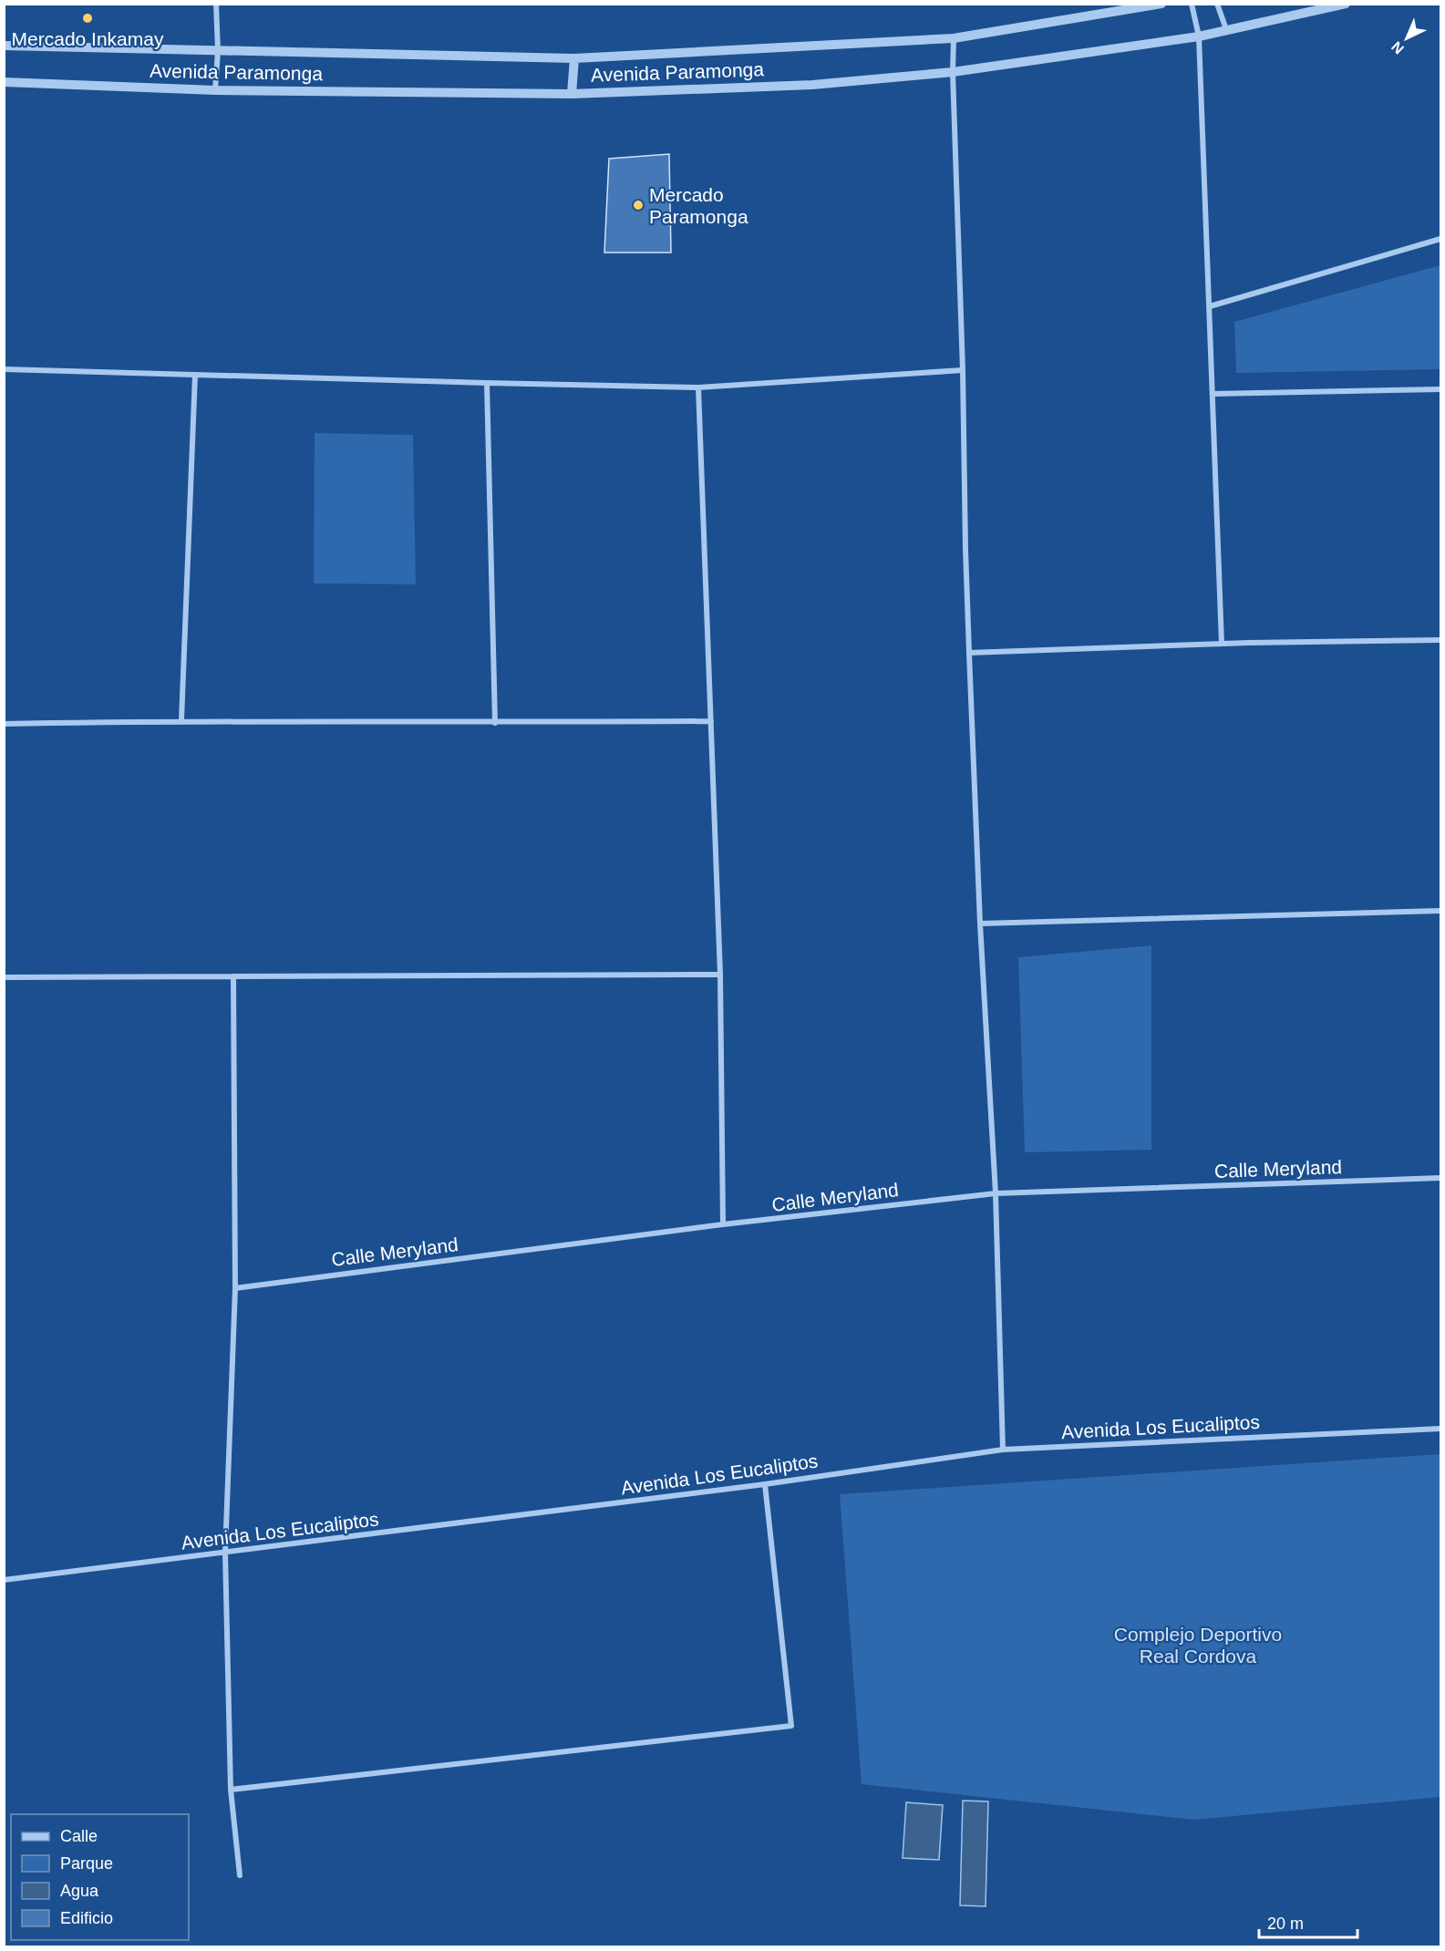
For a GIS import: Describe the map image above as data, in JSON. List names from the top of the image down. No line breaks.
{"streets":{"street":["Avenida Paramonga","Calle Meryland","Avenida Los Eucaliptos"]},"parks":["Complejo Deportivo Real Cordova"],"places":["Mercado Inkamay","Mercado Paramonga"],"legend":["Calle","Parque","Agua","Edificio"],"scale_bar":"20 m","north":"bottom left"}
